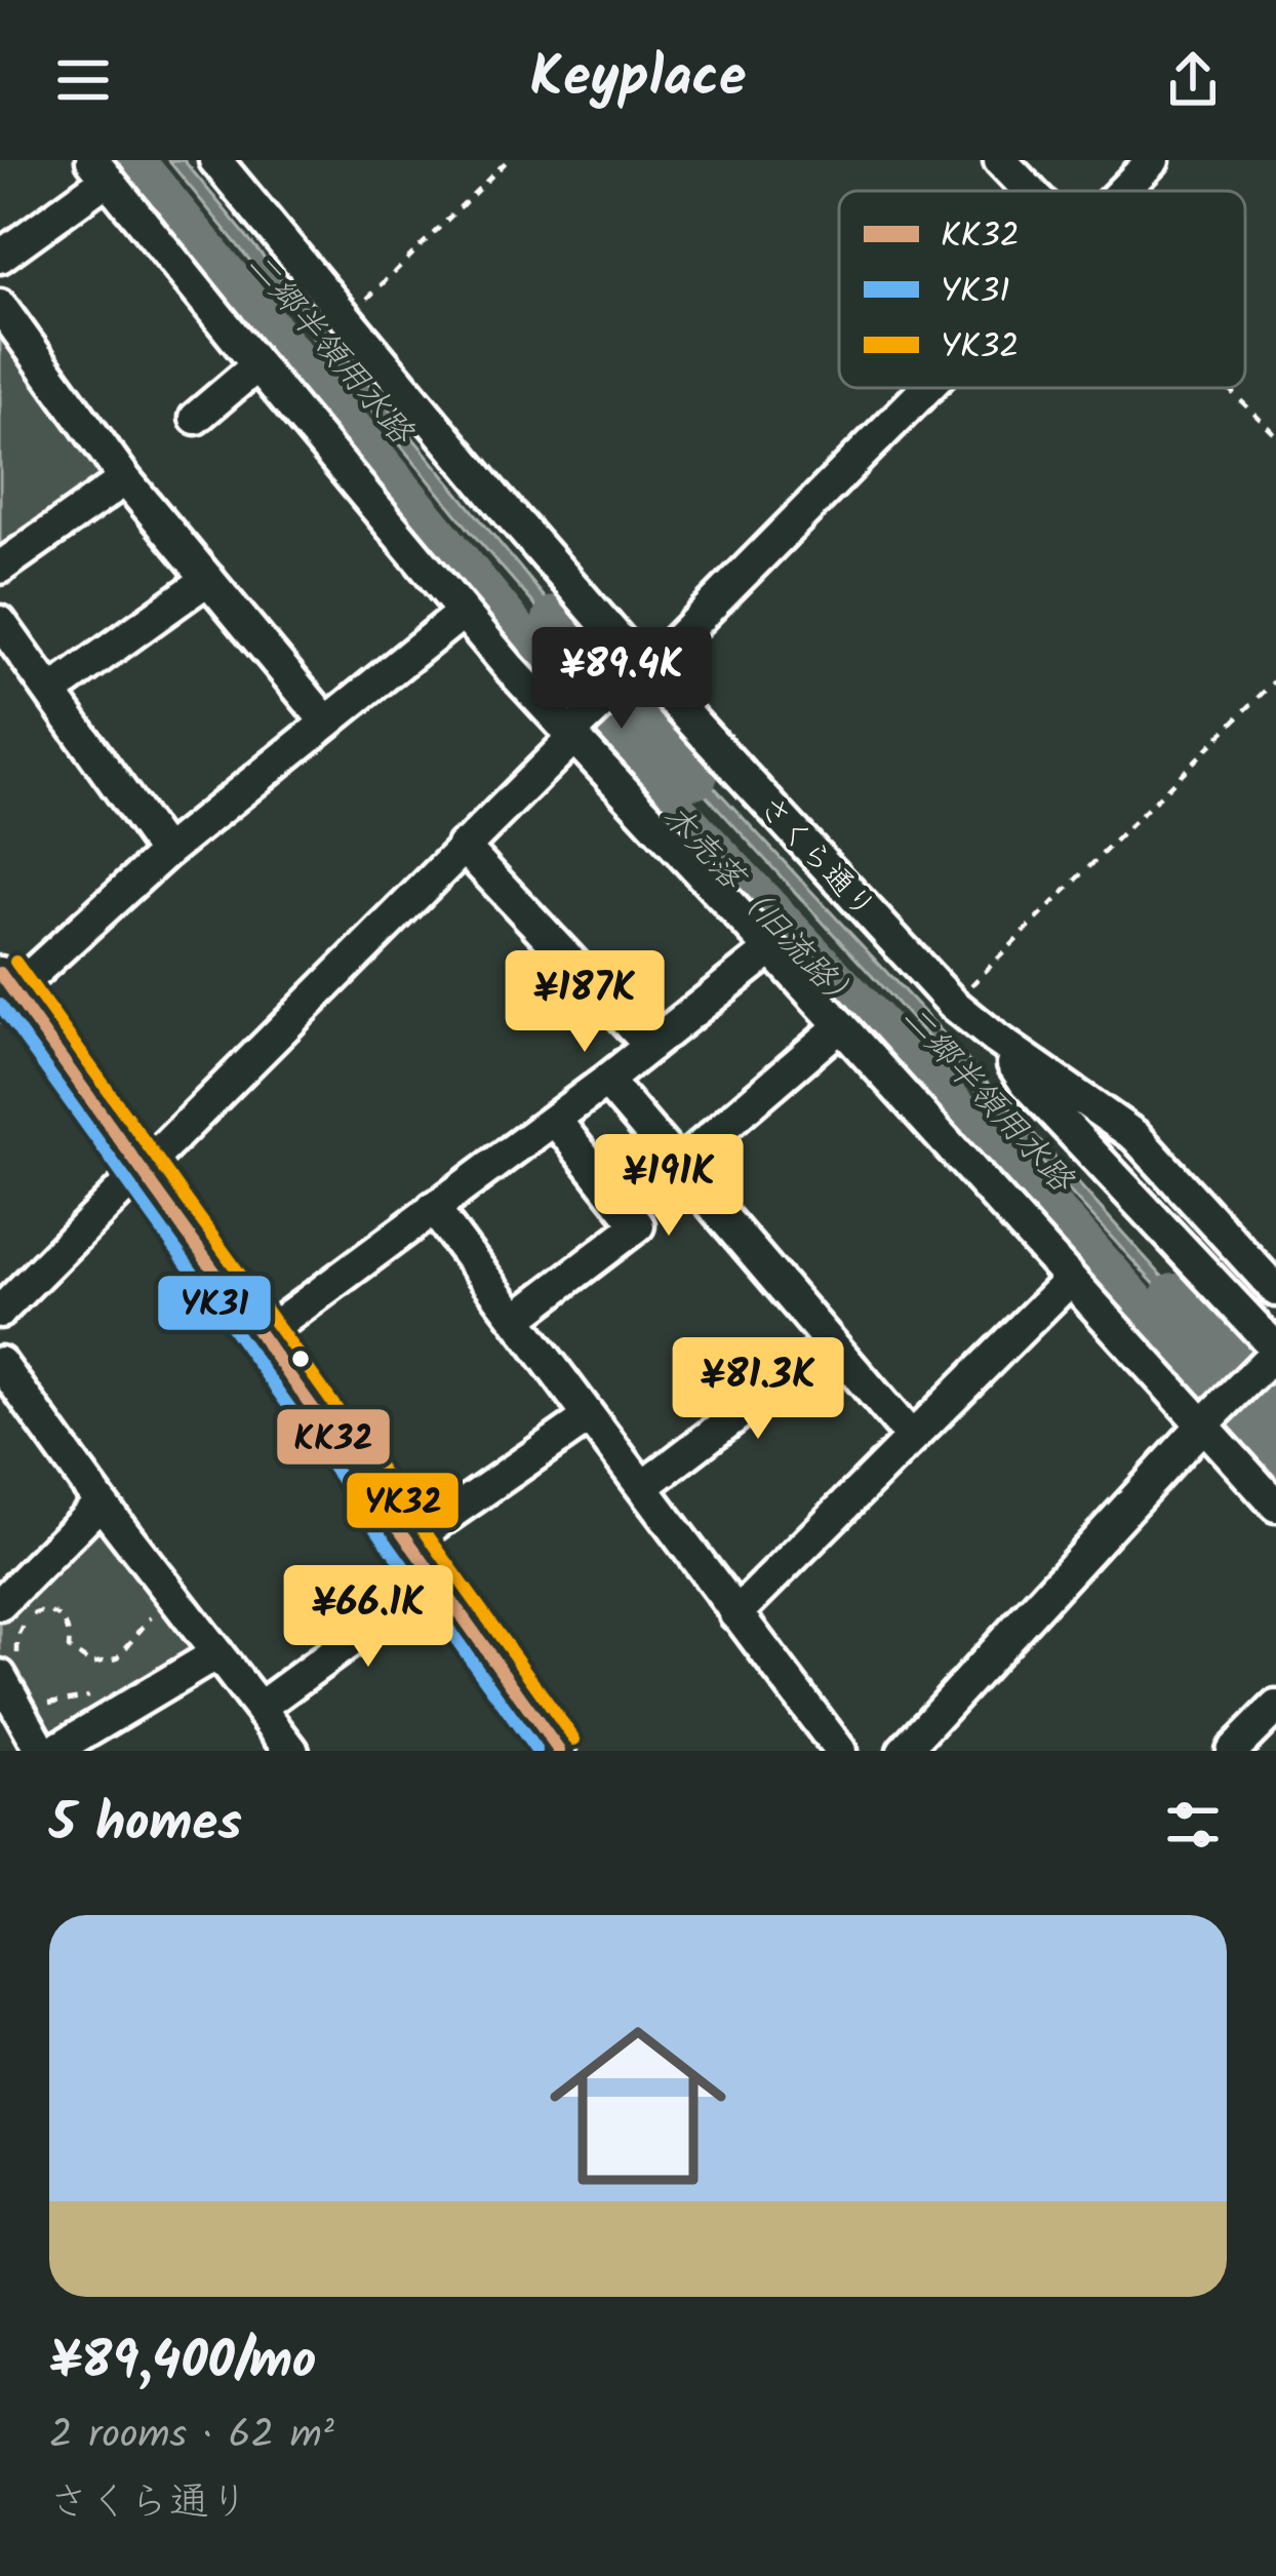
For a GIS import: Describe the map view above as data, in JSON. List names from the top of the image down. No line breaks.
{"streets":{"street":["さくら通り"]},"water":["二郷半領用水路","木売落（旧流路）"],"lines":["transit line YK32","transit line KK32","transit line YK31"],"legend":["KK32","YK31","YK32"],"page":{"header":"Keyplace","price":["¥89.4K","¥187K","¥191K","¥81.3K","¥66.1K"],"heading":"5 homes","list":[{"name":"¥89,400/mo","note":"2 rooms · 62 m² · さくら通り"}]}}
